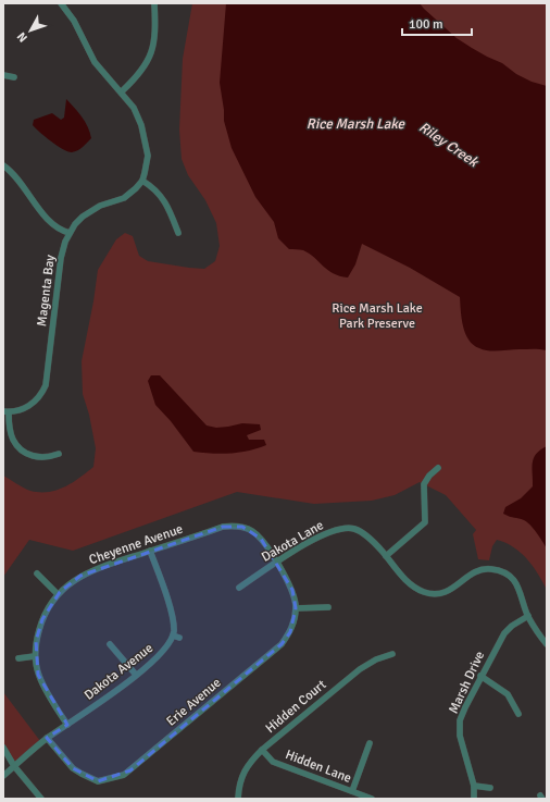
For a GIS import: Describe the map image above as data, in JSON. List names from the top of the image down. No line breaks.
{"streets":{"street":["Magenta Bay","Dakota Lane","Cheyenne Avenue","Dakota Avenue","Marsh Drive","Erie Avenue","Hidden Court","Hidden Lane"]},"crossings":[["Dakota Lane","Cheyenne Avenue"],["Dakota Lane","Marsh Drive"],["Dakota Lane","Erie Avenue"],["Cheyenne Avenue","Dakota Avenue"],["Cheyenne Avenue","Erie Avenue"],["Dakota Avenue","Erie Avenue"],["Hidden Court","Hidden Lane"]],"water":["Rice Marsh Lake","Riley Creek"],"parks":["Rice Marsh Lake Park Preserve"],"scale_bar":"100 m","north":"bottom left"}
